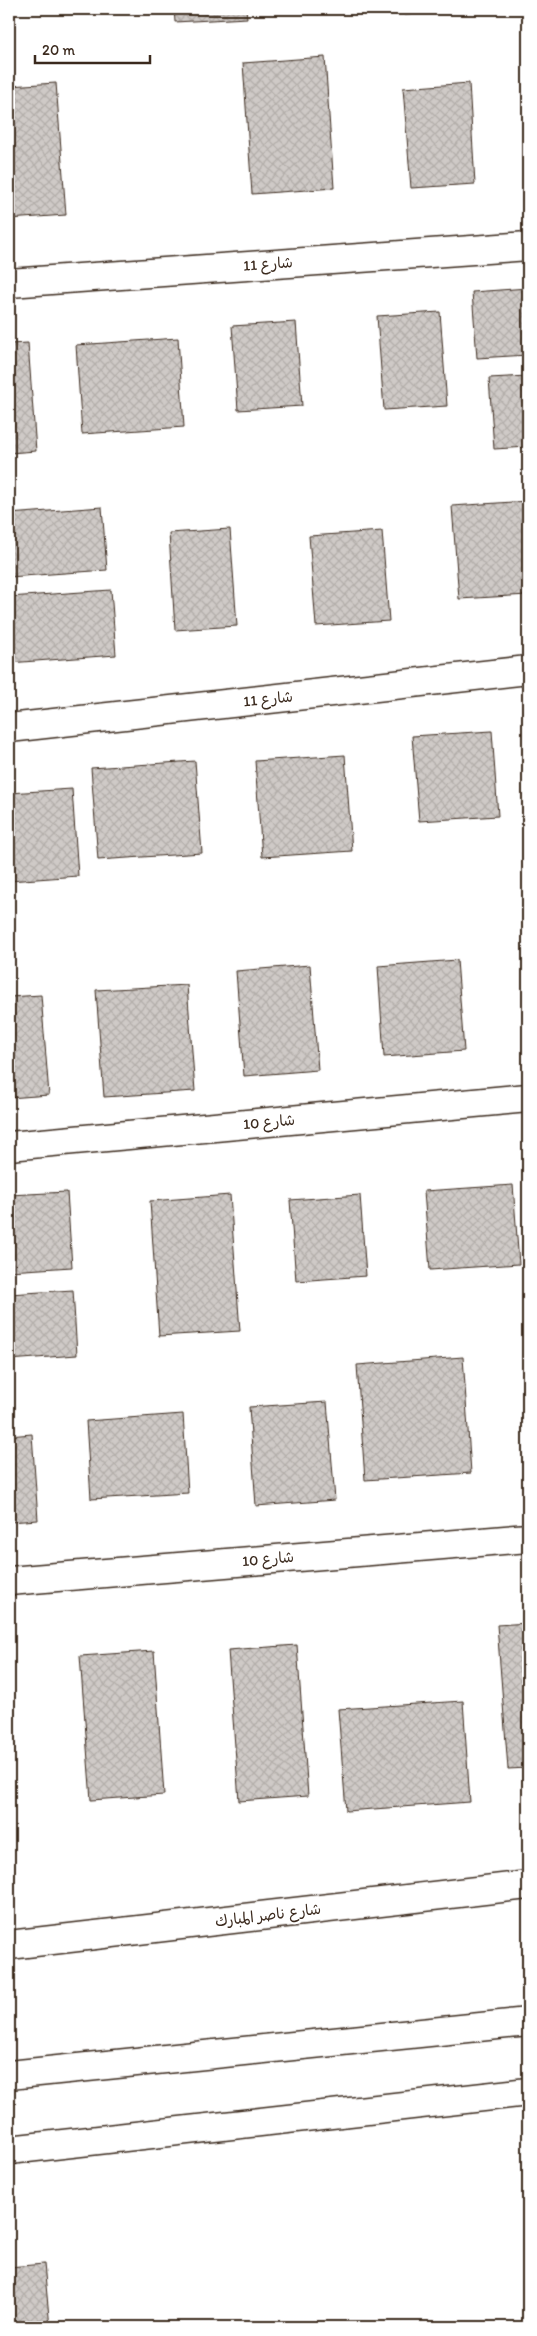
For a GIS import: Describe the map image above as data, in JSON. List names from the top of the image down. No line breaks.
{"streets":{"street":["شارع 11","شارع 10","شارع ناصر المبارك"]},"scale_bar":"20 m"}
